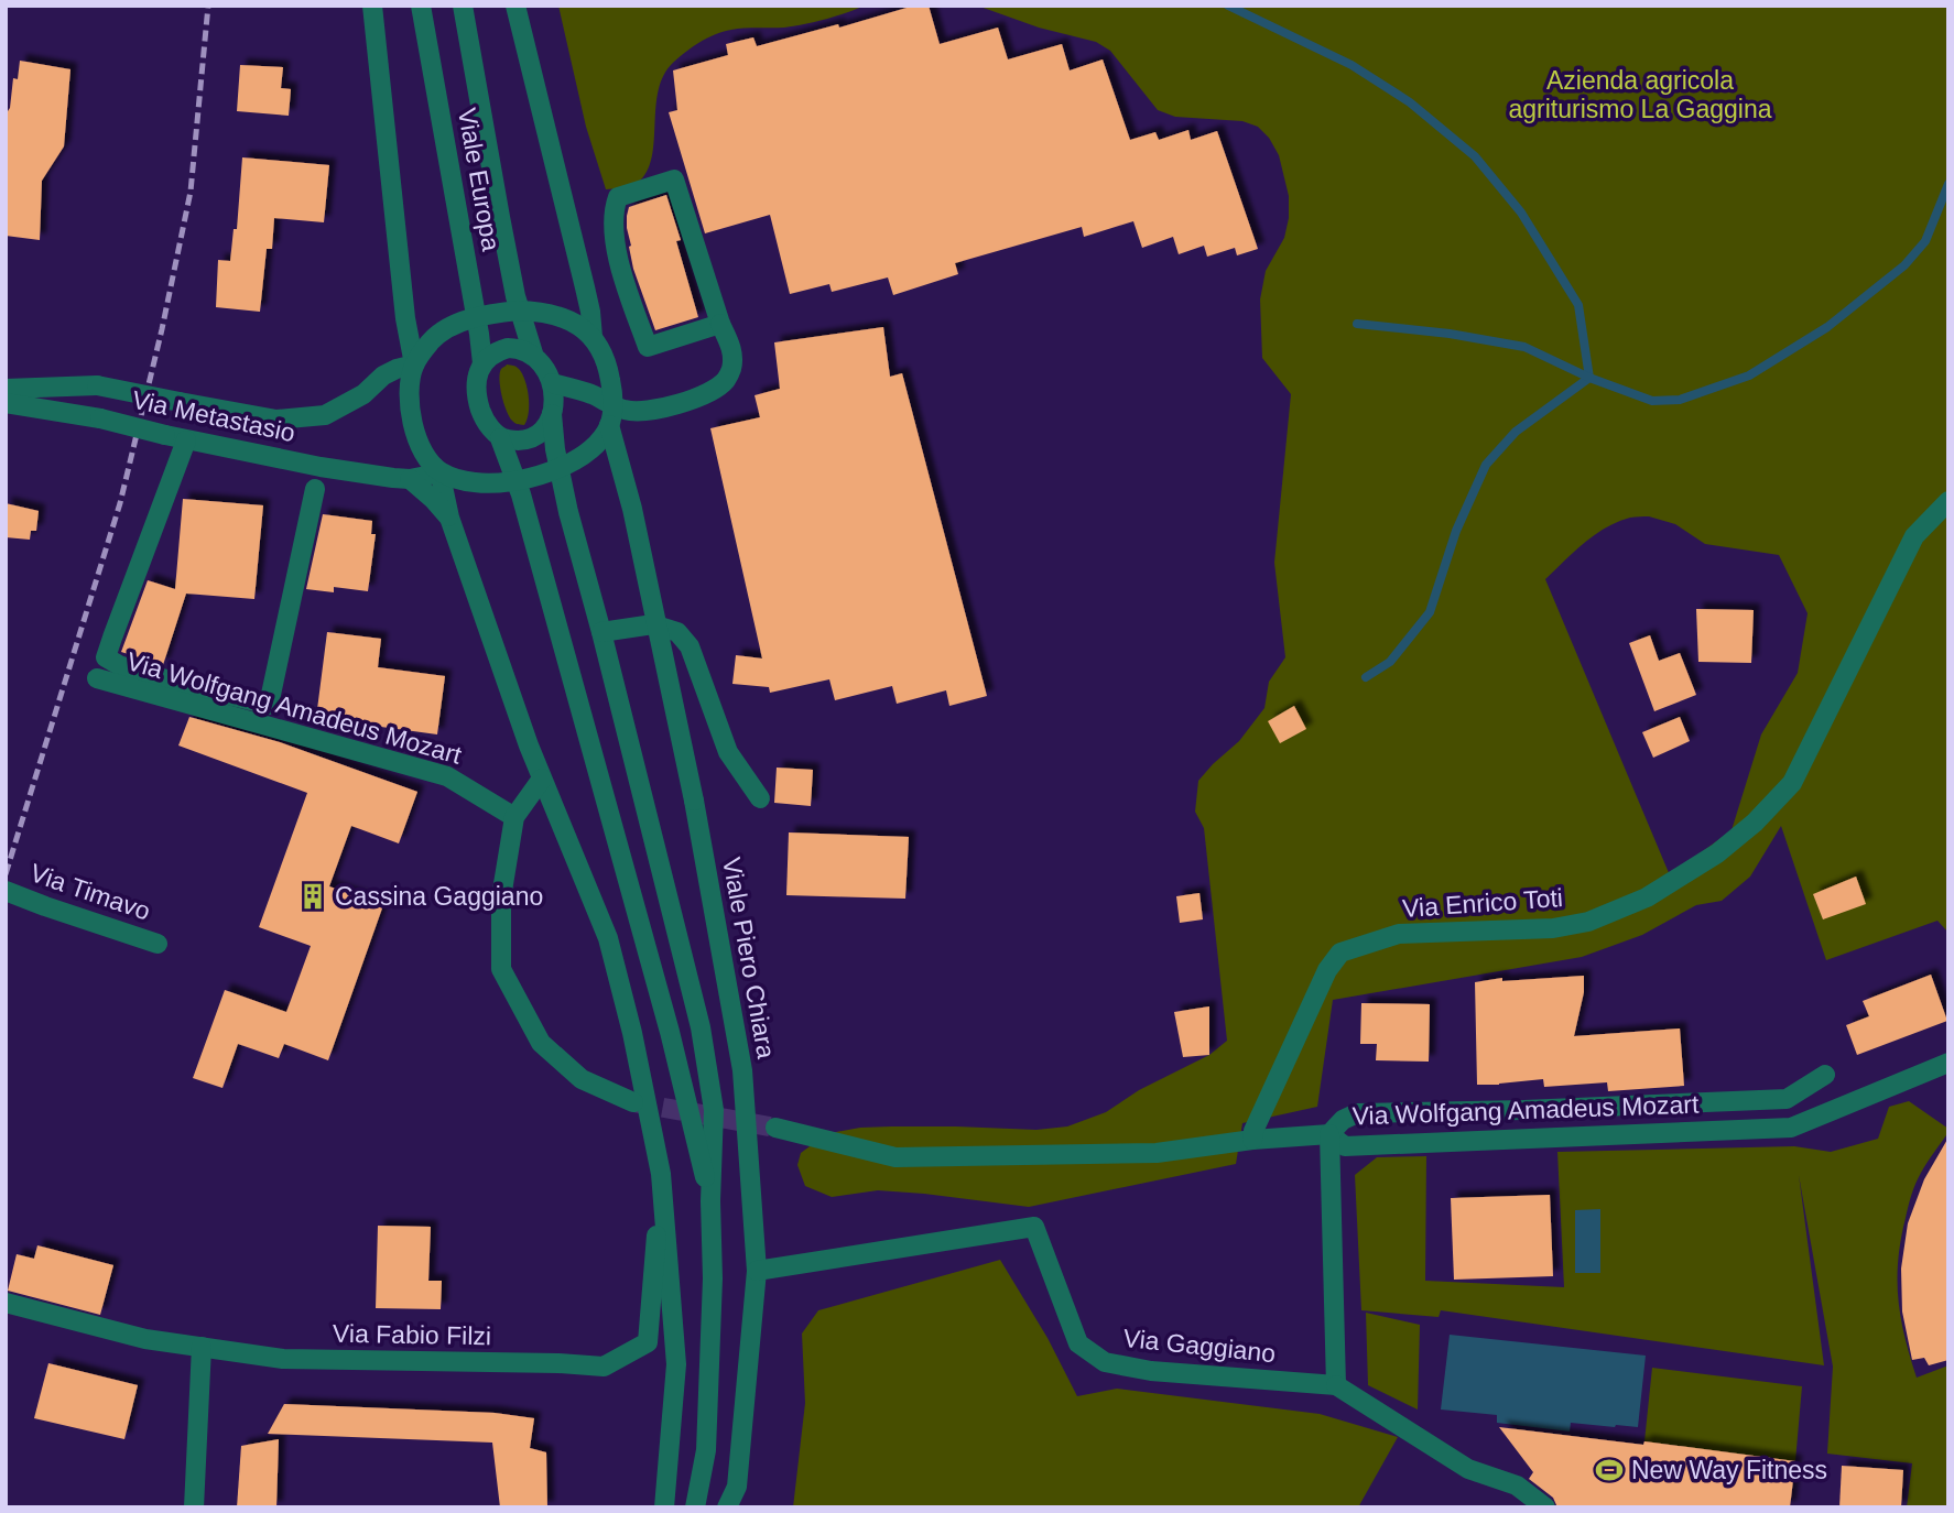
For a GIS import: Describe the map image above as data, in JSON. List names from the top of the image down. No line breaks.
{"streets":{"street":["Viale Europa","Via Metastasio","Via Wolfgang Amadeus Mozart","Via Timavo","Via Enrico Toti","Viale Piero Chiara","Via Fabio Filzi","Via Gaggiano"]},"crossings":[["Via Metastasio","Viale Piero Chiara"],["Via Wolfgang Amadeus Mozart","Via Enrico Toti"],["Viale Piero Chiara","Via Gaggiano"]],"parks":["Azienda agricola agriturismo La Gaggina"],"places":{"building":["Cassina Gaggiano"],"sports":["New Way Fitness"]}}
